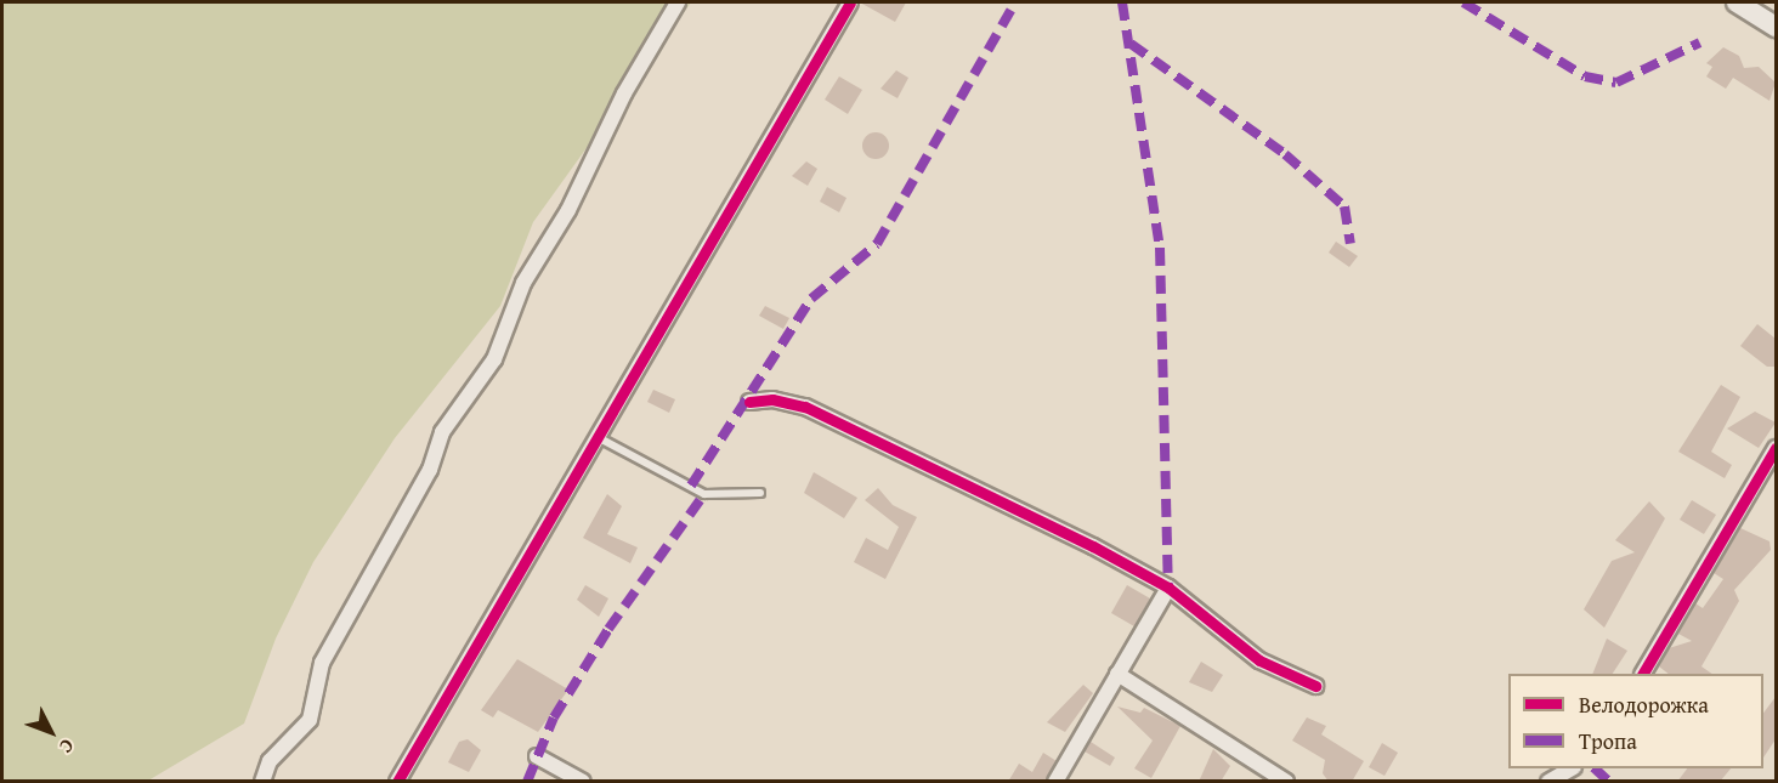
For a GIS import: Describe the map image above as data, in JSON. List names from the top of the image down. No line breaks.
{"legend":["Велодорожка","Тропа"],"north":"bottom right"}
